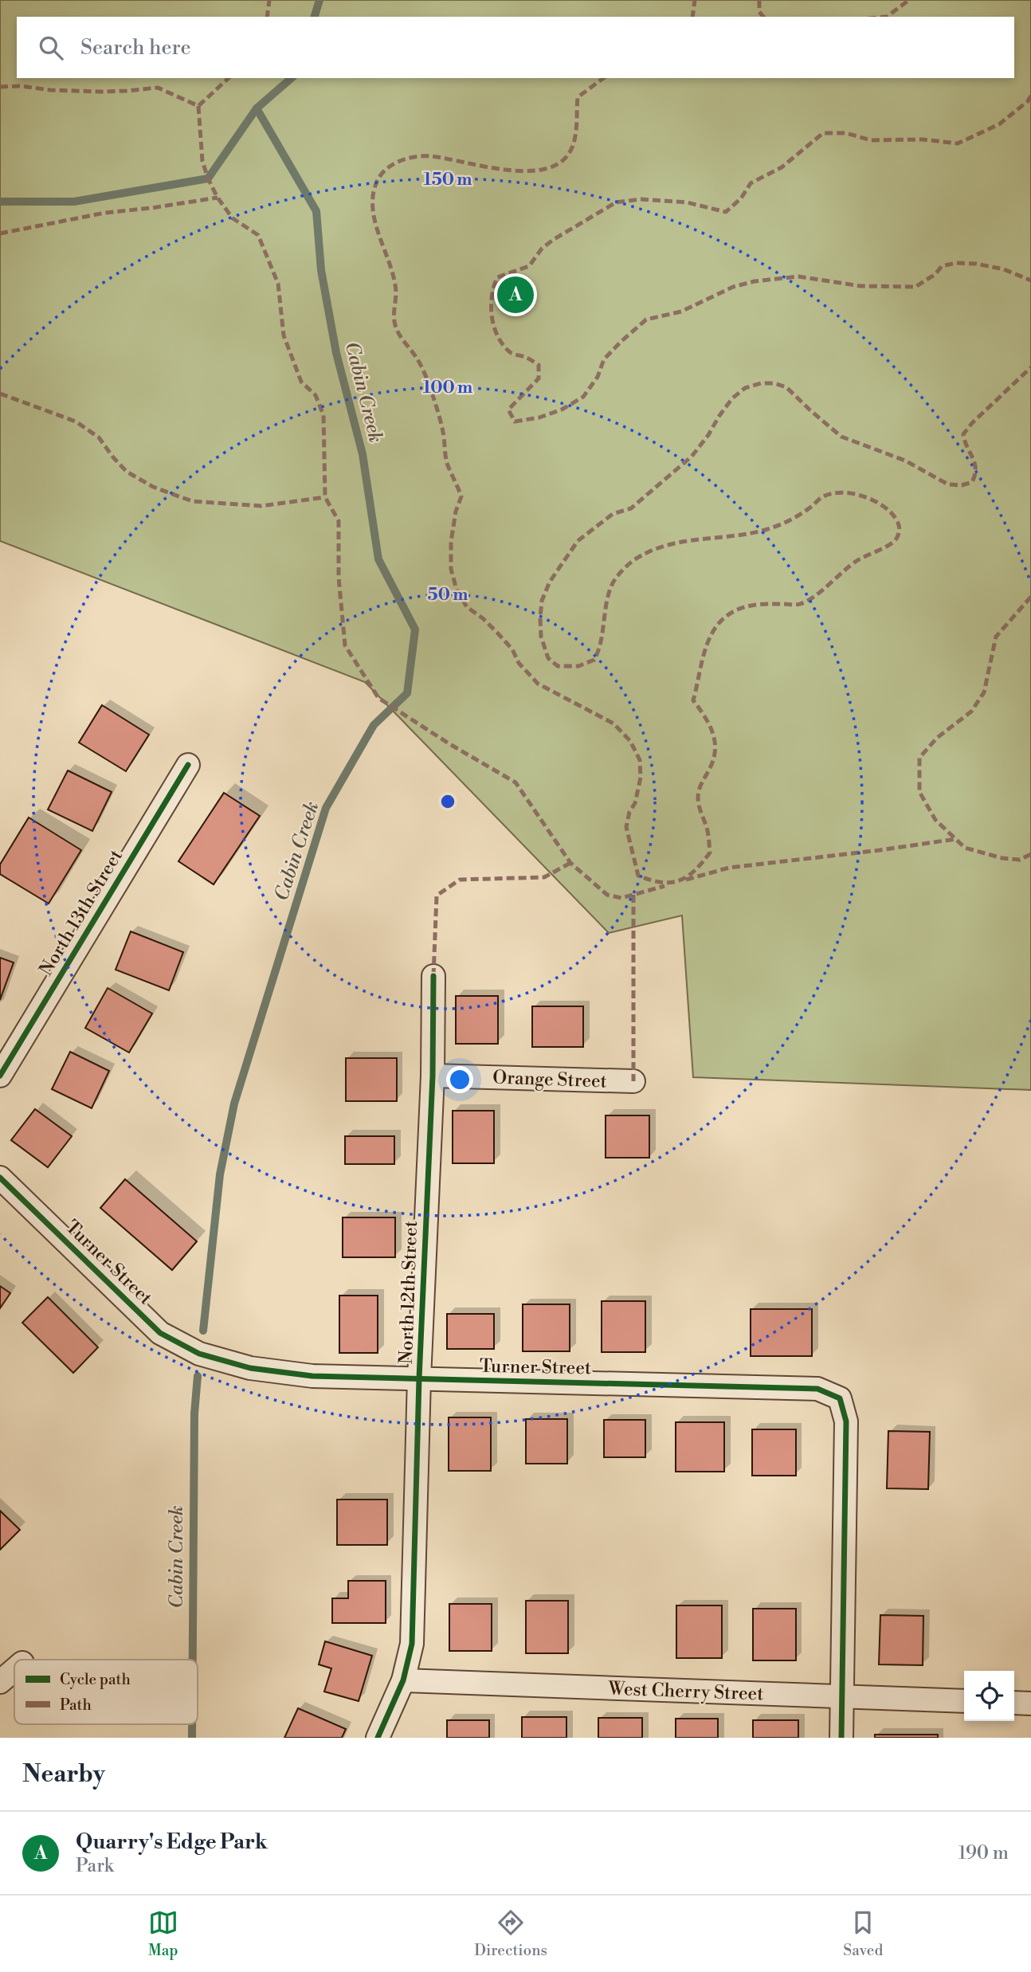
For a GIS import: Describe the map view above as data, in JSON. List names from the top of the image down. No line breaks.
{"streets":{"street":["North 13th Street","Orange Street","Turner Street","North 12th Street","West Cherry Street"]},"crossings":[["Orange Street","North 12th Street"],["Turner Street","North 12th Street"],["Turner Street","West Cherry Street"],["North 12th Street","West Cherry Street"]],"water":["Cabin Creek"],"legend":["Cycle path","Path"],"page":{"search":"Search here","pins":"A","heading":"Nearby","list":[{"mark":"A","name":"Quarry's Edge Park","note":"Park","value":"190 m"}],"nav":["Map","Directions","Saved"]},"rings":["150 m","100 m","50 m"]}
